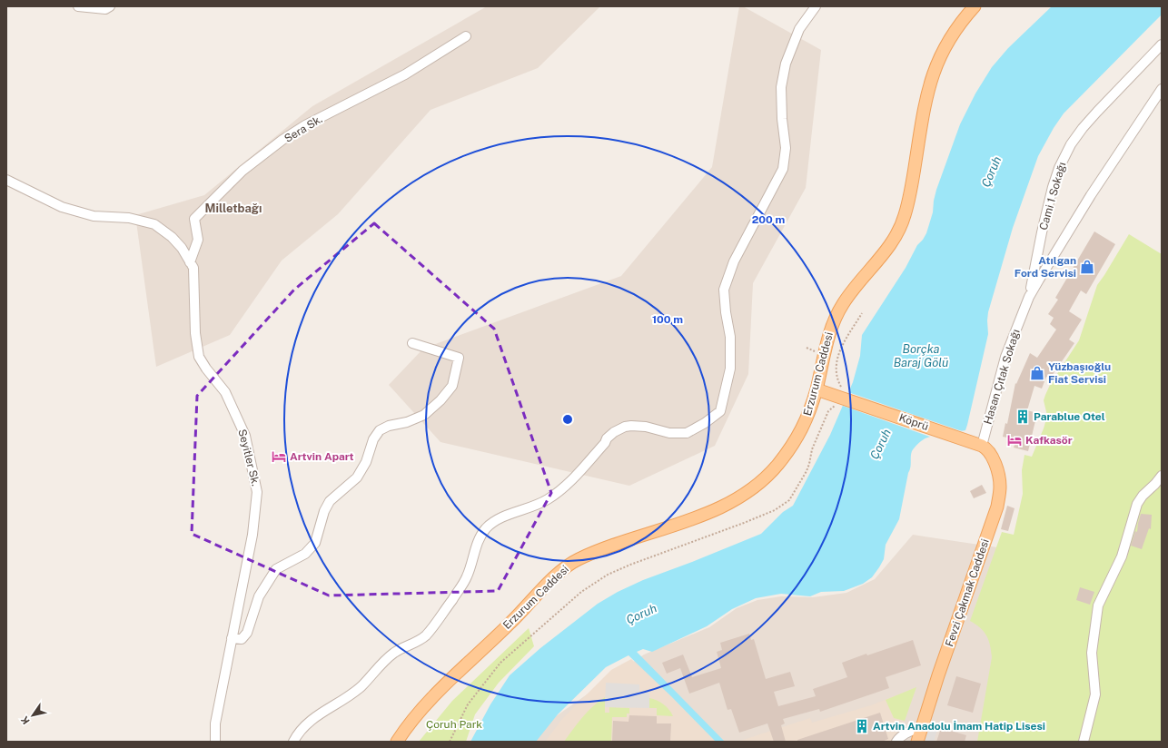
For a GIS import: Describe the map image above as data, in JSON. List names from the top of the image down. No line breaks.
{"streets":{"main road":["Erzurum Caddesi","Köprü","Fevzi Çakmak Caddesi"],"street":["Sera Sk.","Cami 1 Sokağı","Hasan Çıtak Sokağı","Seyitler Sk."]},"crossings":[["Sera Sk.","Seyitler Sk."],["Cami 1 Sokağı","Hasan Çıtak Sokağı"],["Erzurum Caddesi","Köprü"],["Hasan Çıtak Sokağı","Köprü"],["Hasan Çıtak Sokağı","Fevzi Çakmak Caddesi"],["Köprü","Fevzi Çakmak Caddesi"]],"districts":["Milletbağı"],"water":["Çoruh","Borçka Baraj Gölü"],"parks":["Çoruh Park"],"places":{"shop":["Atılgan Ford Servisi","Yüzbaşıoğlu Fiat Servisi"],"building":["Parablue Otel","Artvin Anadolu İmam Hatip Lisesi"],"hotel":["Kafkasör","Artvin Apart"]},"north":"bottom left","rings":["200 m","100 m"]}
